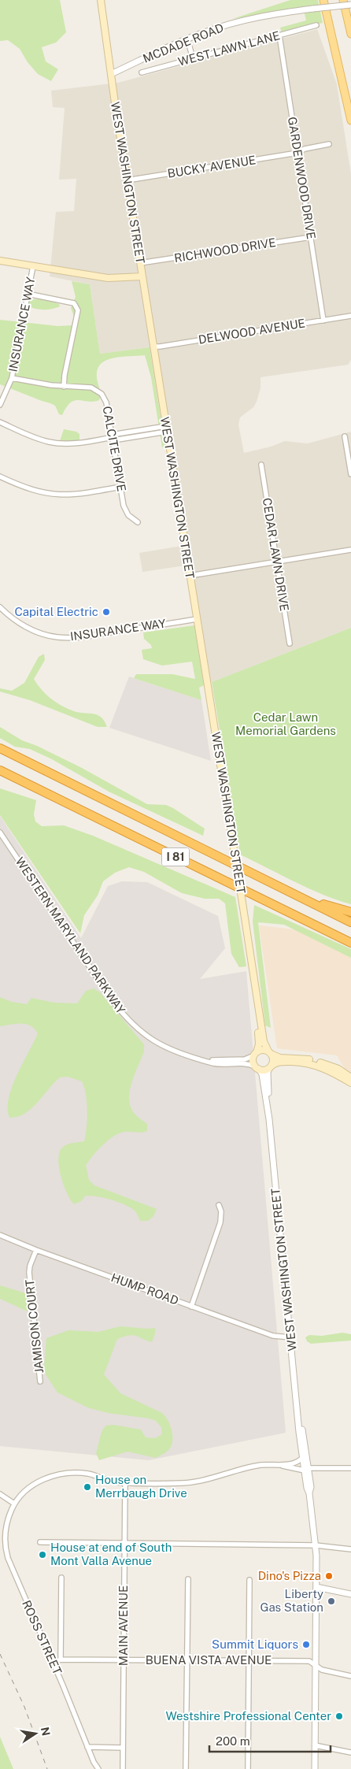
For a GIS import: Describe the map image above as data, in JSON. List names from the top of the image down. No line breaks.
{"streets":{"highway":["I 81"],"main road":["WEST WASHINGTON STREET"],"street":["MCDADE ROAD","WEST LAWN LANE","BUCKY AVENUE","GARDENWOOD DRIVE","RICHWOOD DRIVE","INSURANCE WAY","DELWOOD AVENUE","CALCITE DRIVE","CEDAR LAWN DRIVE","WESTERN MARYLAND PARKWAY","HUMP ROAD","JAMISON COURT","MAIN AVENUE","ROSS STREET","BUENA VISTA AVENUE"]},"crossings":[["MCDADE ROAD","WEST WASHINGTON STREET"],["WEST LAWN LANE","GARDENWOOD DRIVE"],["BUCKY AVENUE","GARDENWOOD DRIVE"],["BUCKY AVENUE","WEST WASHINGTON STREET"],["GARDENWOOD DRIVE","RICHWOOD DRIVE"],["GARDENWOOD DRIVE","DELWOOD AVENUE"],["WEST WASHINGTON STREET","RICHWOOD DRIVE"],["WEST WASHINGTON STREET","INSURANCE WAY"],["WEST WASHINGTON STREET","DELWOOD AVENUE"],["WEST WASHINGTON STREET","WESTERN MARYLAND PARKWAY"],["WEST WASHINGTON STREET","HUMP ROAD"],["WEST WASHINGTON STREET","BUENA VISTA AVENUE"],["INSURANCE WAY","CALCITE DRIVE"],["HUMP ROAD","JAMISON COURT"],["MAIN AVENUE","BUENA VISTA AVENUE"],["ROSS STREET","BUENA VISTA AVENUE"]],"parks":["Cedar Lawn Memorial Gardens"],"places":["Capital Electric","House on Merrbaugh Drive","House at end of South Mont Valla Avenue","Dino's Pizza","Liberty Gas Station","Summit Liquors","Westshire Professional Center"],"scale_bar":"200 m","north":"right"}
